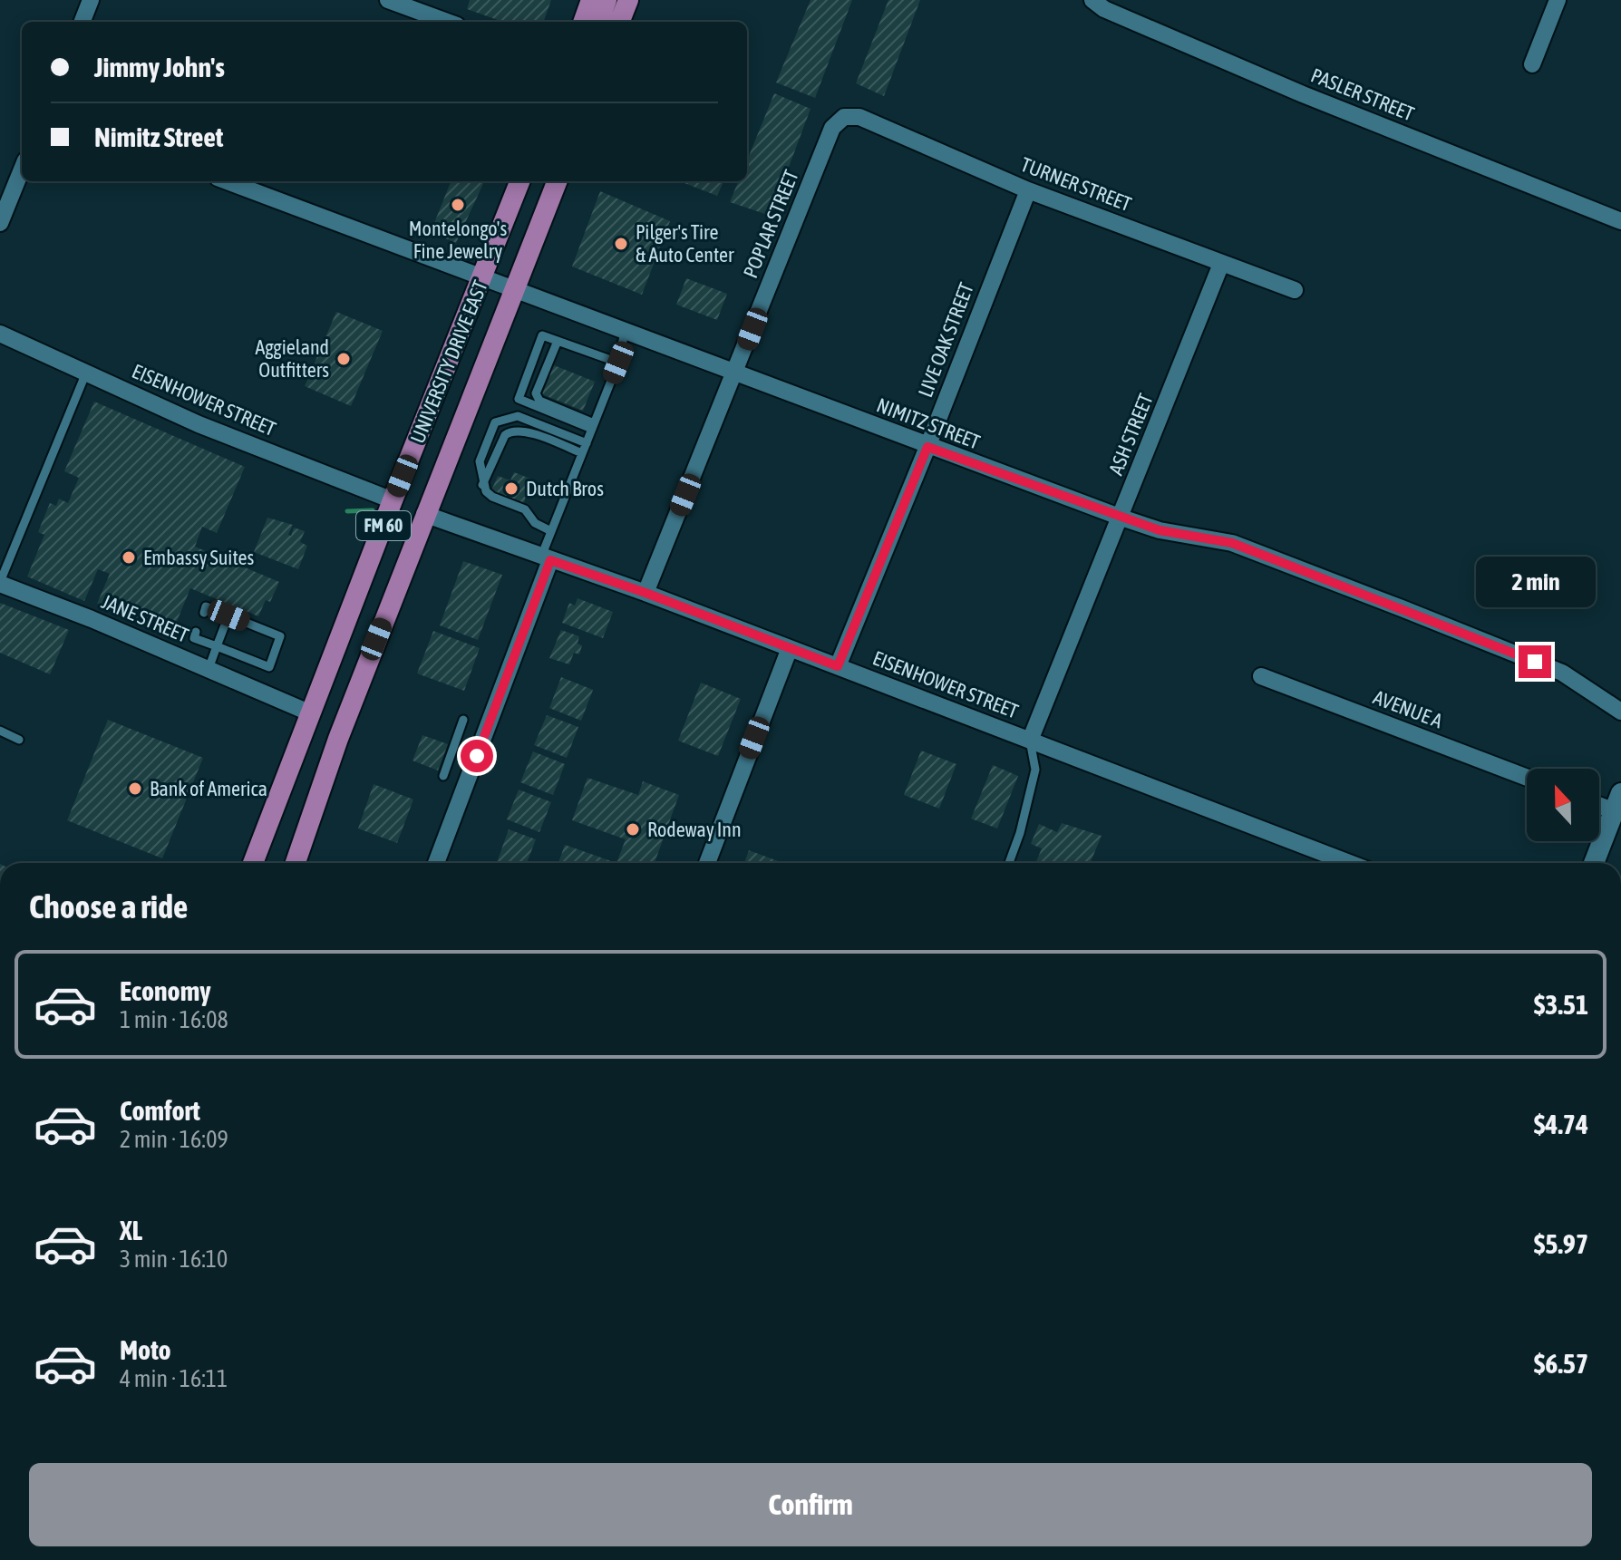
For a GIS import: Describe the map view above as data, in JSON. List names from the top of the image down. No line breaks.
{"streets":{"main road":["UNIVERSITY DRIVE EAST","FM 60"],"street":["PASLER STREET","TURNER STREET","POPLAR STREET","LIVE OAK STREET","EISENHOWER STREET","NIMITZ STREET","ASH STREET","JANE STREET","AVENUE A"]},"crossings":[["TURNER STREET","POPLAR STREET"],["TURNER STREET","LIVE OAK STREET"],["TURNER STREET","ASH STREET"],["POPLAR STREET","EISENHOWER STREET"],["POPLAR STREET","NIMITZ STREET"],["LIVE OAK STREET","EISENHOWER STREET"],["LIVE OAK STREET","NIMITZ STREET"],["UNIVERSITY DRIVE EAST","EISENHOWER STREET"],["UNIVERSITY DRIVE EAST","NIMITZ STREET"],["UNIVERSITY DRIVE EAST","JANE STREET"],["EISENHOWER STREET","ASH STREET"],["NIMITZ STREET","ASH STREET"]],"places":["Montelongo's Fine Jewelry","Pilger's Tire & Auto Center","Aggieland Outfitters","Dutch Bros","Embassy Suites","Bank of America","Rodeway Inn"],"north":"top","page":{"banner":["Jimmy John's","Nimitz Street"],"bubble":"2 min","heading":"Choose a ride","list":[{"name":"Economy","note":"1 min · 16:08","value":"$3.51"},{"name":"Comfort","note":"2 min · 16:09","value":"$4.74"},{"name":"XL","note":"3 min · 16:10","value":"$5.97"},{"name":"Moto","note":"4 min · 16:11","value":"$6.57"}],"buttons":"Confirm"}}
